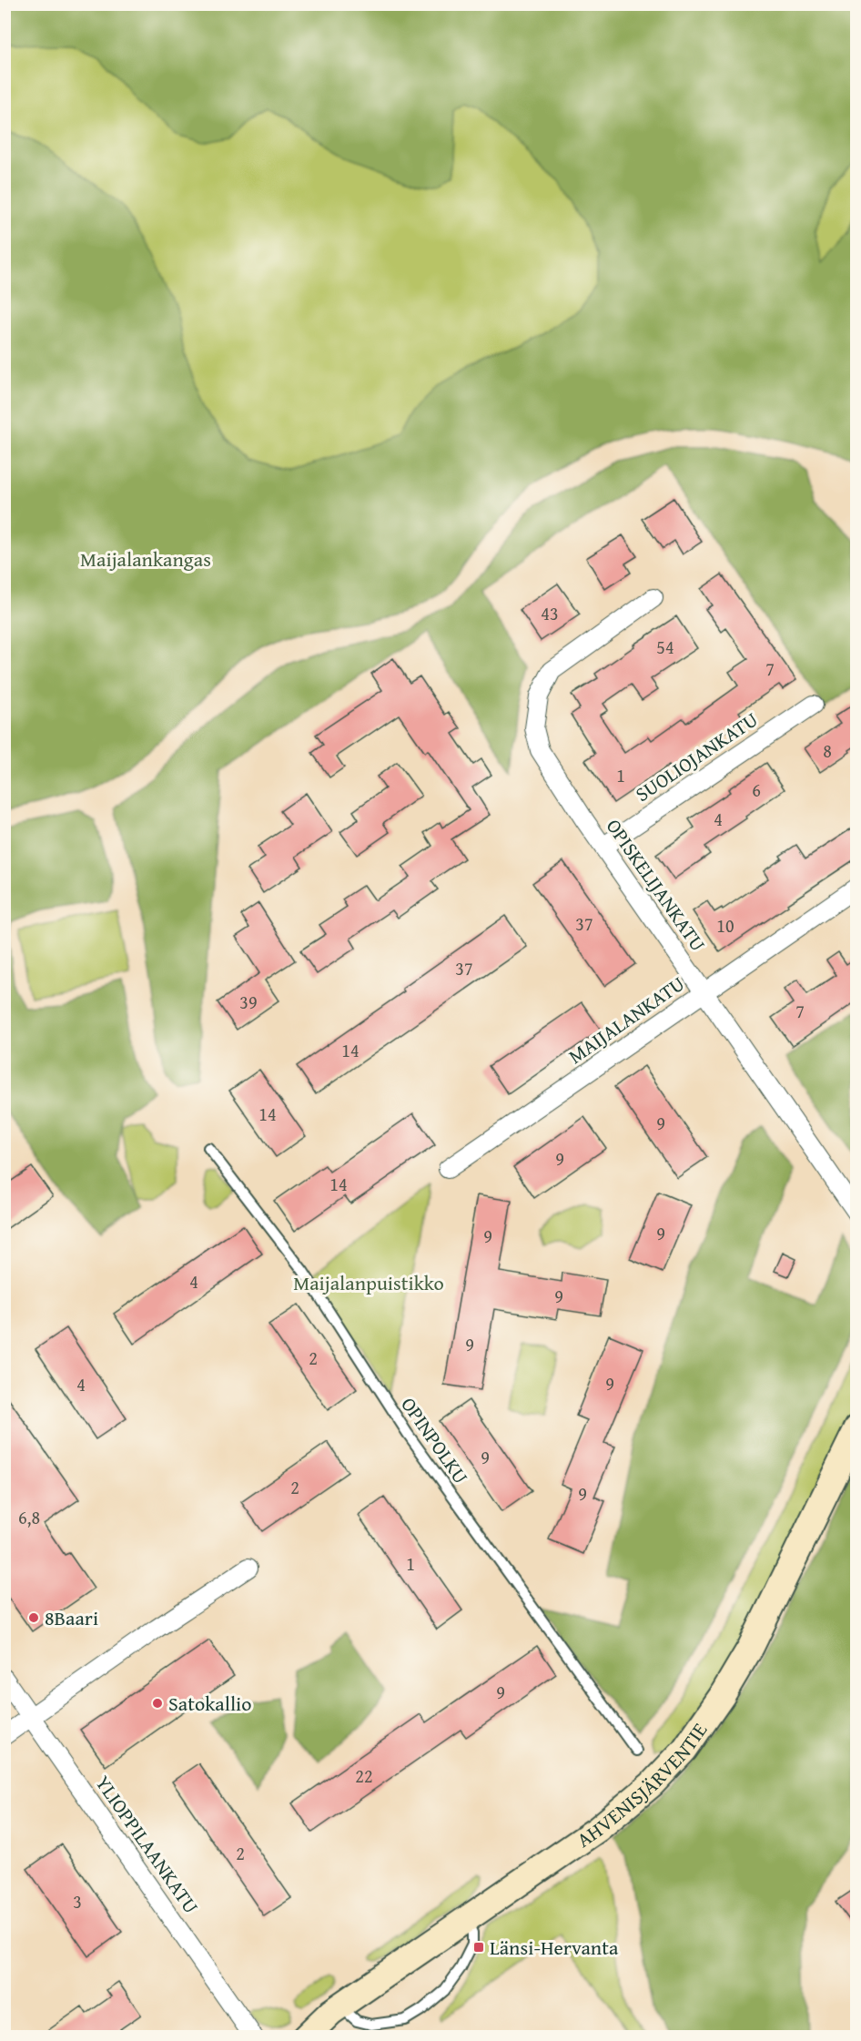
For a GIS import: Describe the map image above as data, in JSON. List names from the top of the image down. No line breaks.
{"streets":{"main road":["AHVENISJÄRVENTIE"],"street":["SUOLIOJANKATU","OPISKELIJANKATU","MAIJALANKATU","YLIOPPILAANKATU"],"lane":["OPINPOLKU"]},"crossings":[["SUOLIOJANKATU","OPISKELIJANKATU"],["OPISKELIJANKATU","MAIJALANKATU"]],"parks":["Maijalankangas","Maijalanpuistikko"],"places":{"other":["8Baari","Satokallio"],"transit":["Länsi-Hervanta"]},"house_numbers":["43","54","7","8","1","6","4","37","10","37","39","7","14","14","9","9","14","9","9","4","9","9","2","9","4","9","2","9","6,8","1","9","22","2","3"]}
